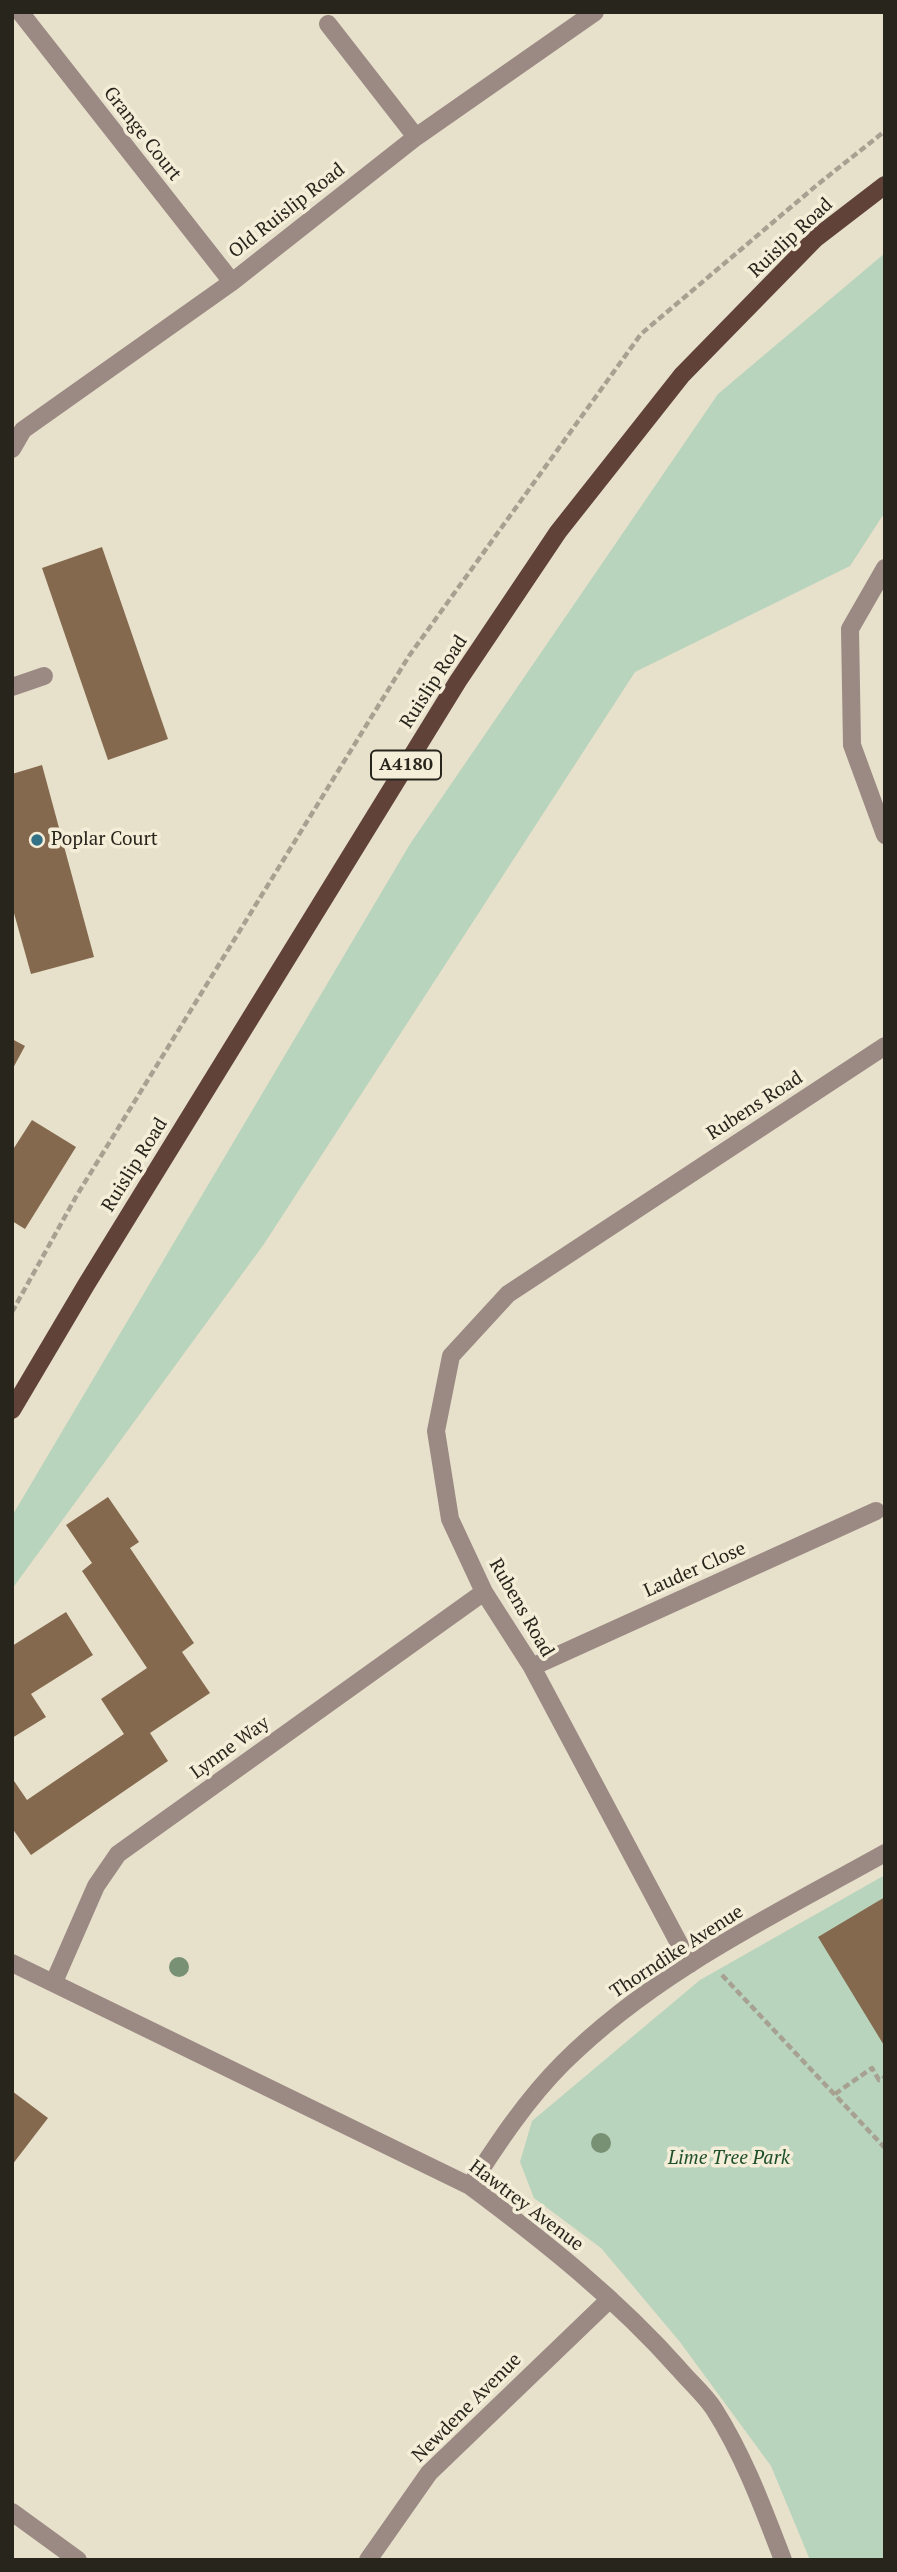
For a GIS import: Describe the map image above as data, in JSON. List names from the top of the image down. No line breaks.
{"streets":{"main road":["Ruislip Road","A4180"],"street":["Grange Court","Old Ruislip Road","Rubens Road","Lauder Close","Lynne Way","Thorndike Avenue","Hawtrey Avenue","Newdene Avenue"]},"crossings":[["Grange Court","Old Ruislip Road"],["Rubens Road","Lauder Close"],["Rubens Road","Lynne Way"],["Rubens Road","Thorndike Avenue"],["Lynne Way","Hawtrey Avenue"],["Thorndike Avenue","Hawtrey Avenue"],["Hawtrey Avenue","Newdene Avenue"]],"parks":["Lime Tree Park"],"places":["Poplar Court"]}
